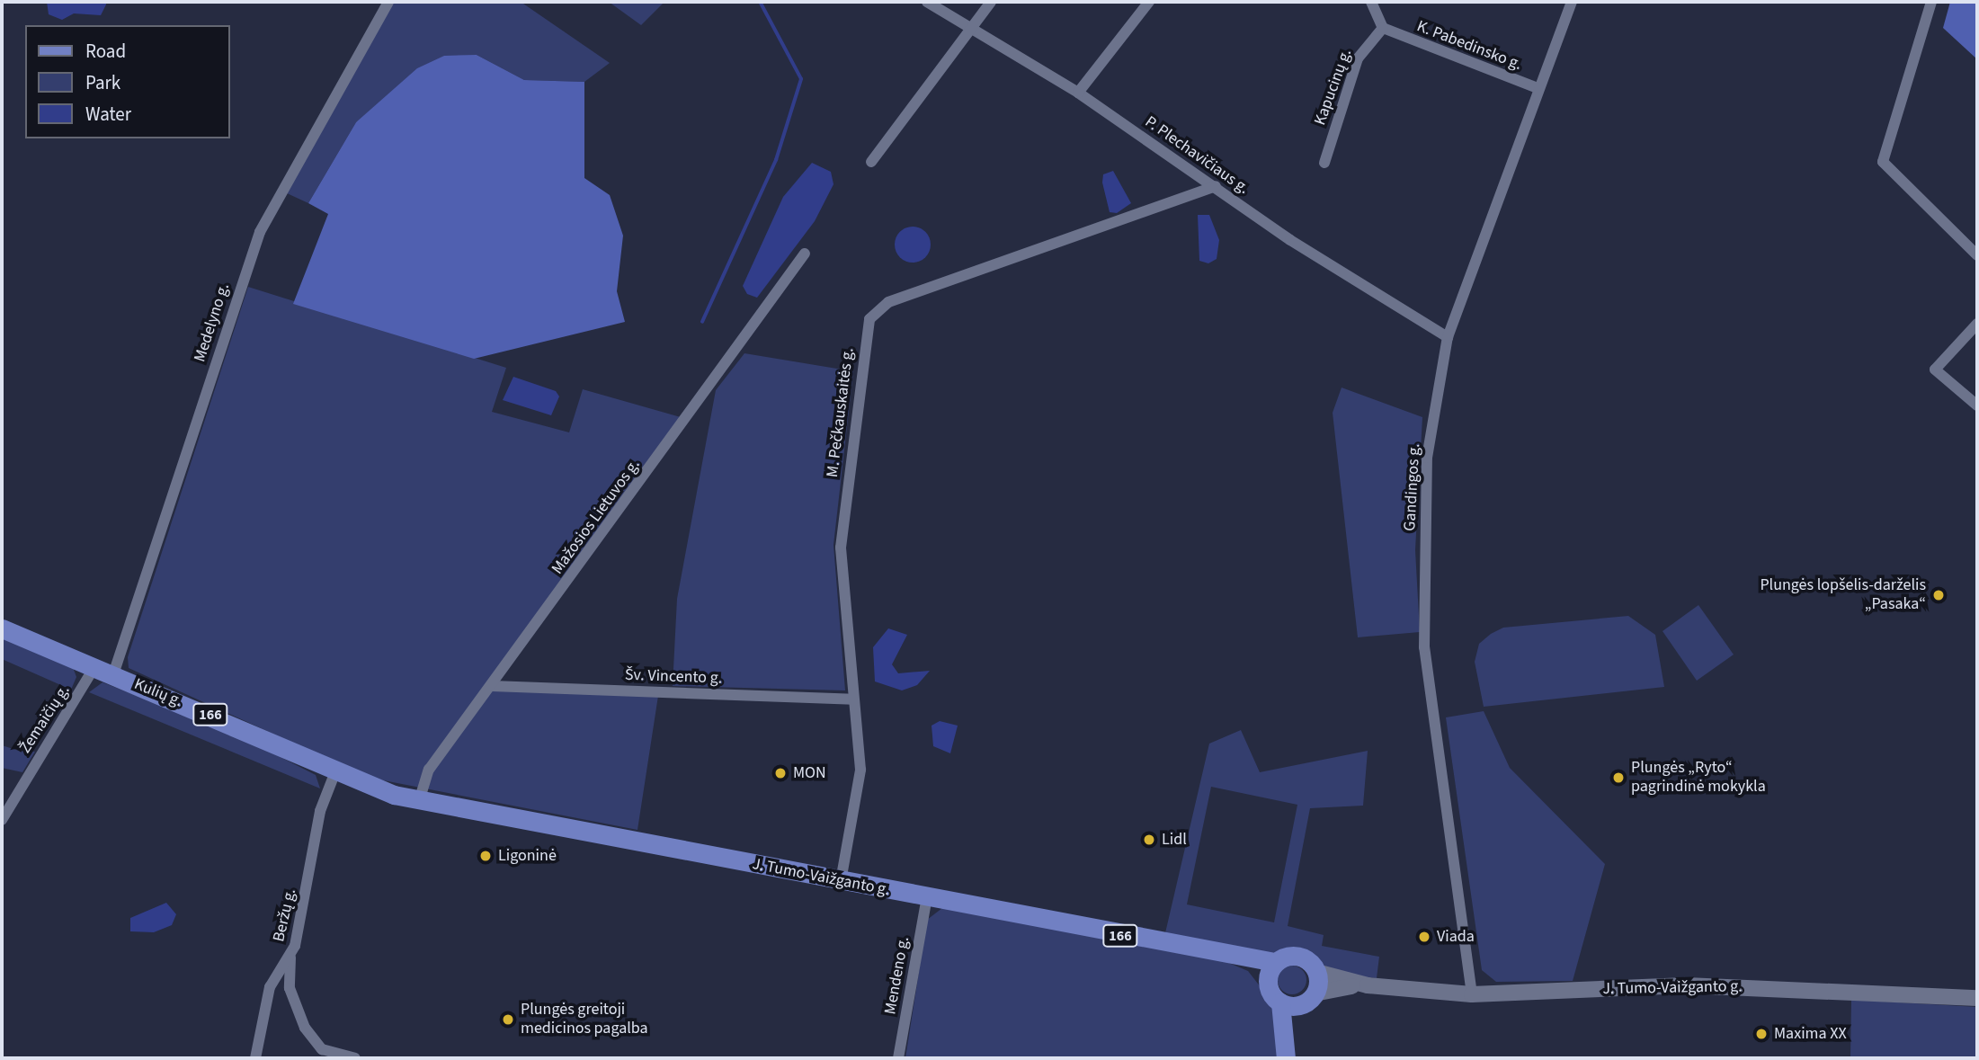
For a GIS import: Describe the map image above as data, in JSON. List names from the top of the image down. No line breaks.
{"streets":{"main road":["Kulių g.","166","J. Tumo-Vaižganto g."],"street":["K. Pabedinsko g.","Kapucinų g.","P. Plechavičiaus g.","Medelyno g.","M. Pečkauskaitės g.","Gandingos g.","Mažosios Lietuvos g.","Šv. Vincento g.","Žemaičių g.","Beržų g.","Mendeno g."]},"crossings":[["K. Pabedinsko g.","Kapucinų g."],["K. Pabedinsko g.","Gandingos g."],["P. Plechavičiaus g.","M. Pečkauskaitės g."],["P. Plechavičiaus g.","Gandingos g."],["Medelyno g.","Kulių g."],["M. Pečkauskaitės g.","Šv. Vincento g."],["M. Pečkauskaitės g.","J. Tumo-Vaižganto g."],["Gandingos g.","J. Tumo-Vaižganto g."],["Mažosios Lietuvos g.","Šv. Vincento g."],["Mažosios Lietuvos g.","Kulių g."],["Mažosios Lietuvos g.","J. Tumo-Vaižganto g."],["Kulių g.","Žemaičių g."],["Kulių g.","J. Tumo-Vaižganto g."],["Kulių g.","Beržų g."],["166","J. Tumo-Vaižganto g."],["J. Tumo-Vaižganto g.","Mendeno g."]],"places":["Plungės lopšelis-darželis „Pasaka“","MON","Plungės „Ryto“ pagrindinė mokykla","Lidl","Ligoninė","Viada","Plungės greitoji medicinos pagalba","Maxima XX"],"legend":["Road","Park","Water"]}
